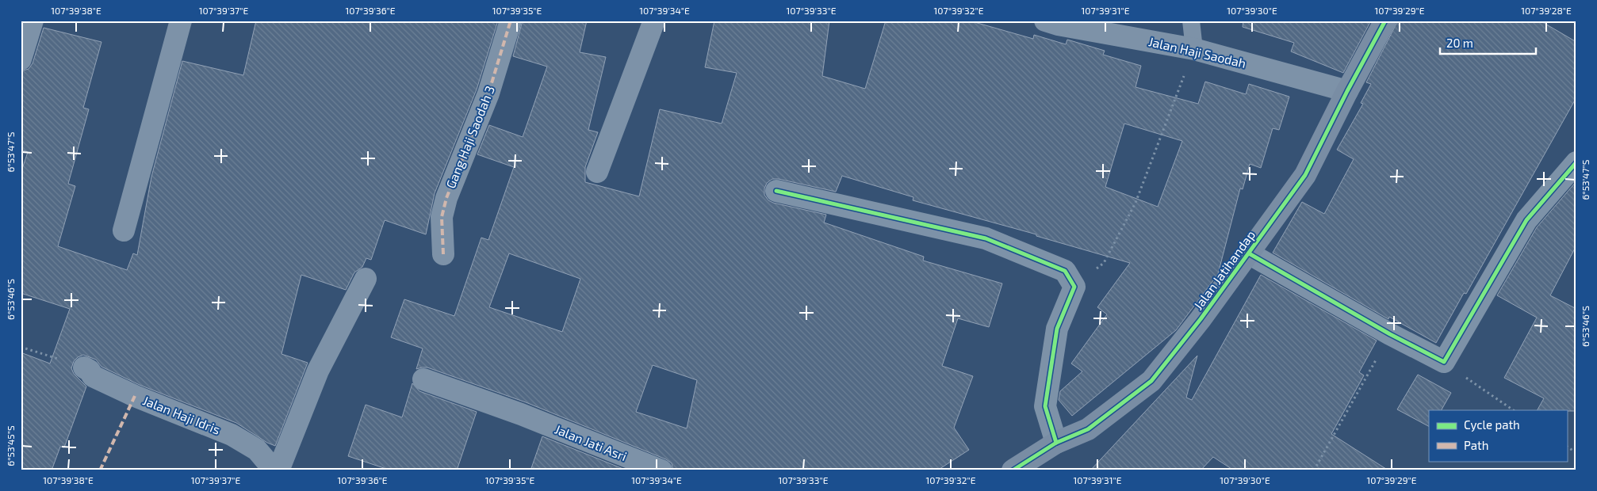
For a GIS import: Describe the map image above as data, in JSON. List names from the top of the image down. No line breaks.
{"streets":{"street":["Jalan Haji Saodah","Gang Haji Saodah 3","Jalan Jatihandap","Jalan Haji Idris","Jalan Jati Asri"]},"crossings":[["Jalan Haji Saodah","Jalan Jatihandap"]],"legend":["Cycle path","Path"],"scale_bar":"20 m","coordinates":["107°39'38\"E","107°39'37\"E","107°39'36\"E","107°39'35\"E","107°39'34\"E","107°39'33\"E","107°39'32\"E","107°39'31\"E","107°39'30\"E","107°39'29\"E","107°39'28\"E","6°53'47\"S","6°53'46\"S","6°53'45\"S"]}
